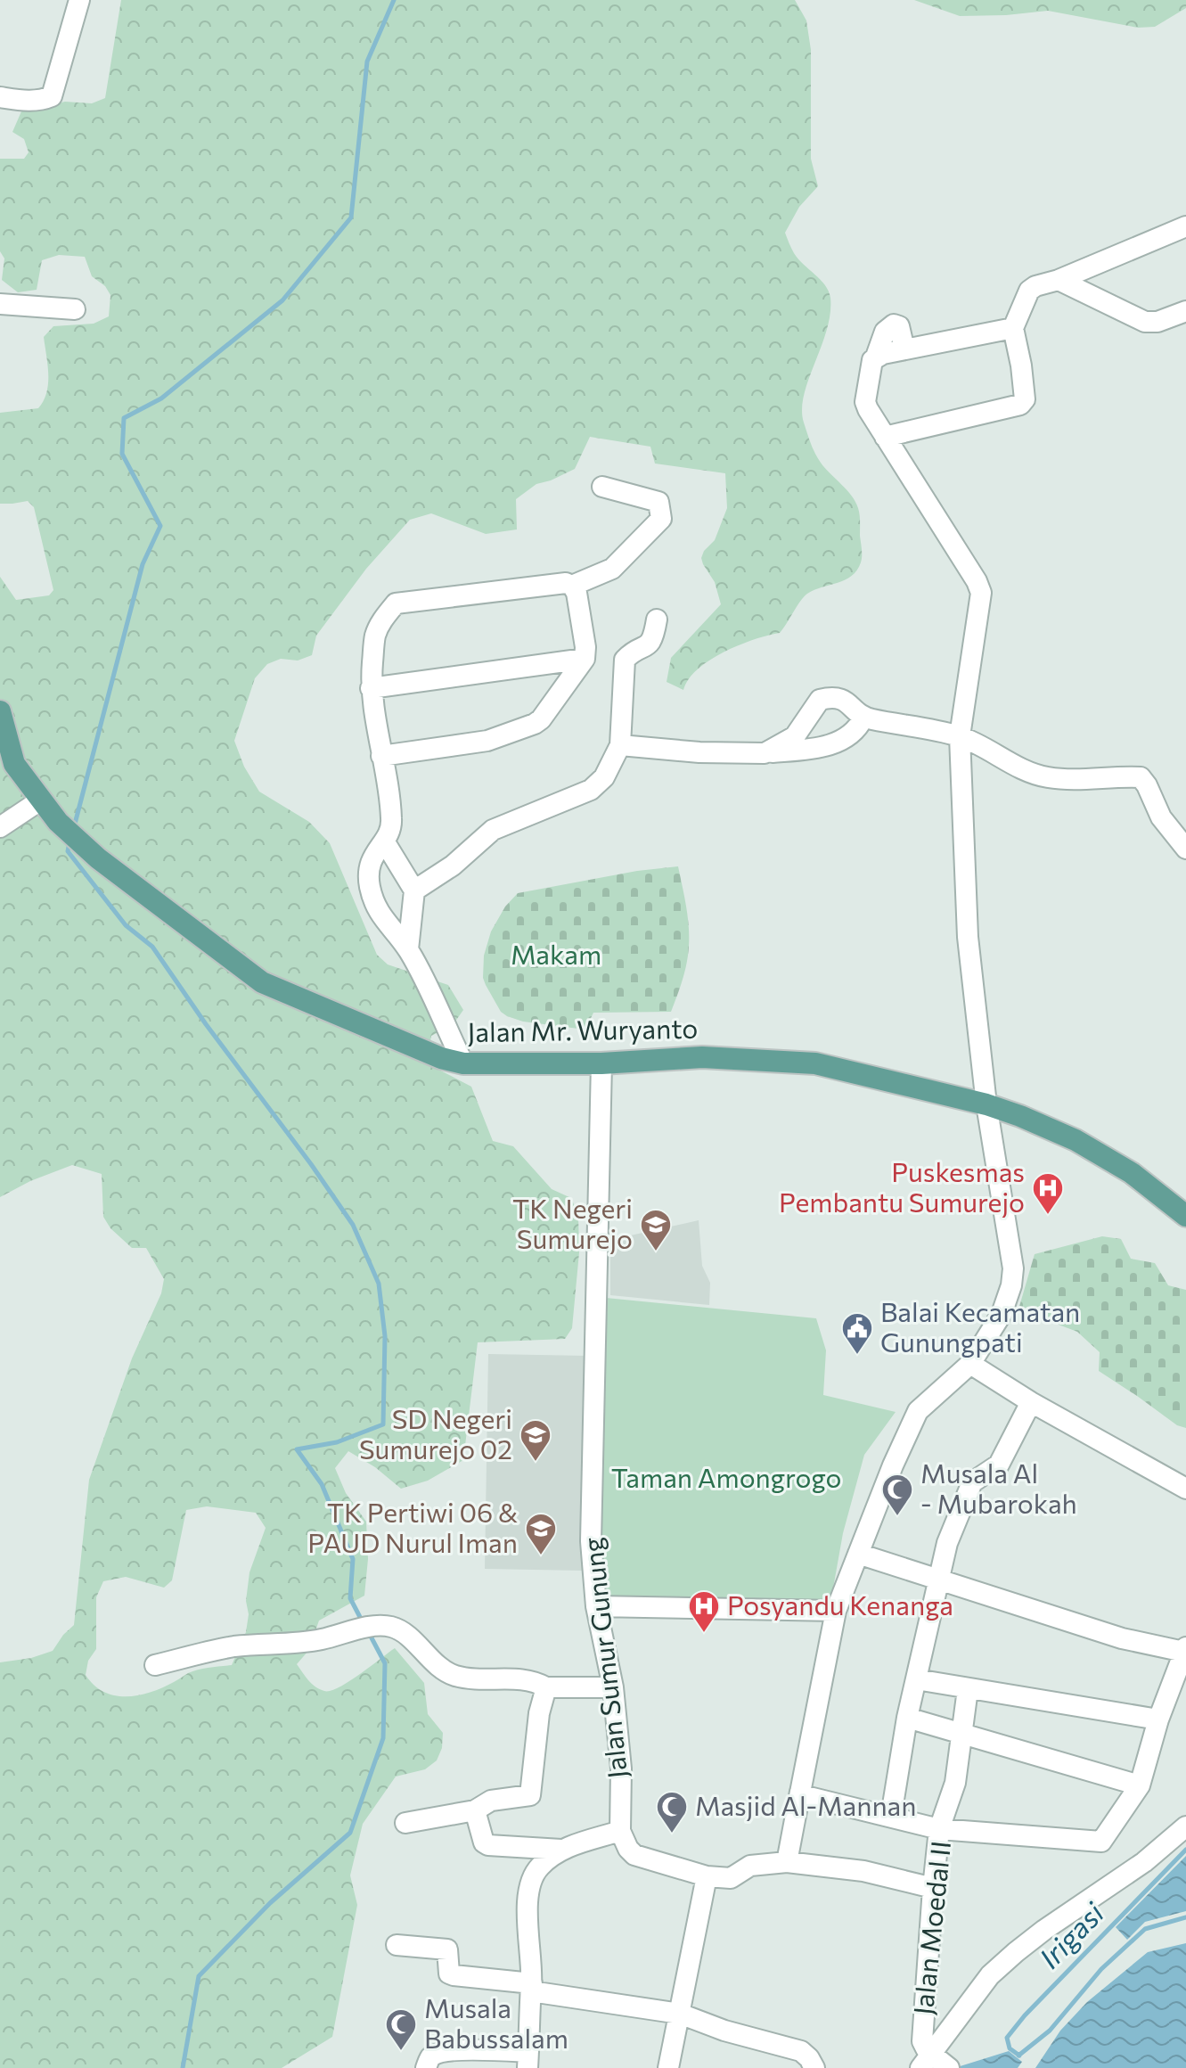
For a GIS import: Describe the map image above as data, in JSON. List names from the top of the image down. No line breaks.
{"streets":{"main road":["Jalan Mr. Wuryanto"],"street":["Jalan Sumur Gunung","Jalan Moedal II"]},"crossings":[["Jalan Mr. Wuryanto","Jalan Sumur Gunung"]],"water":["Irigasi"],"parks":["Makam","Taman Amongrogo"],"places":{"hospital":["Puskesmas Pembantu Sumurejo","Posyandu Kenanga"],"school or university":["TK Negeri Sumurejo","SD Negeri Sumurejo 02","TK Pertiwi 06 & PAUD Nurul Iman"],"public building":["Balai Kecamatan Gunungpati"],"mosque":["Musala Al - Mubarokah","Masjid Al-Mannan","Musala Babussalam"]}}
